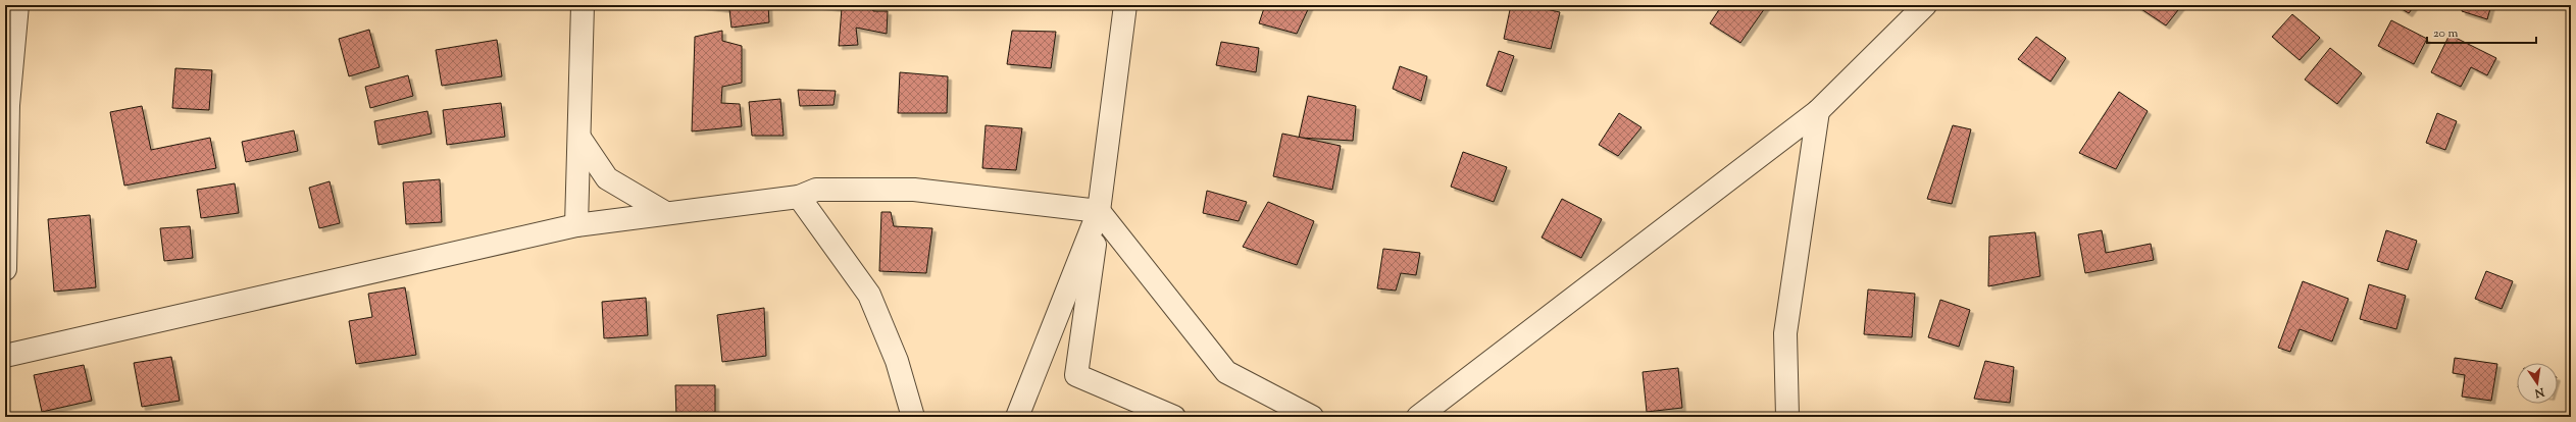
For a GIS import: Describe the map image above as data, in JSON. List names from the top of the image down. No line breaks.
{"scale_bar":"20 m","north":"bottom"}
